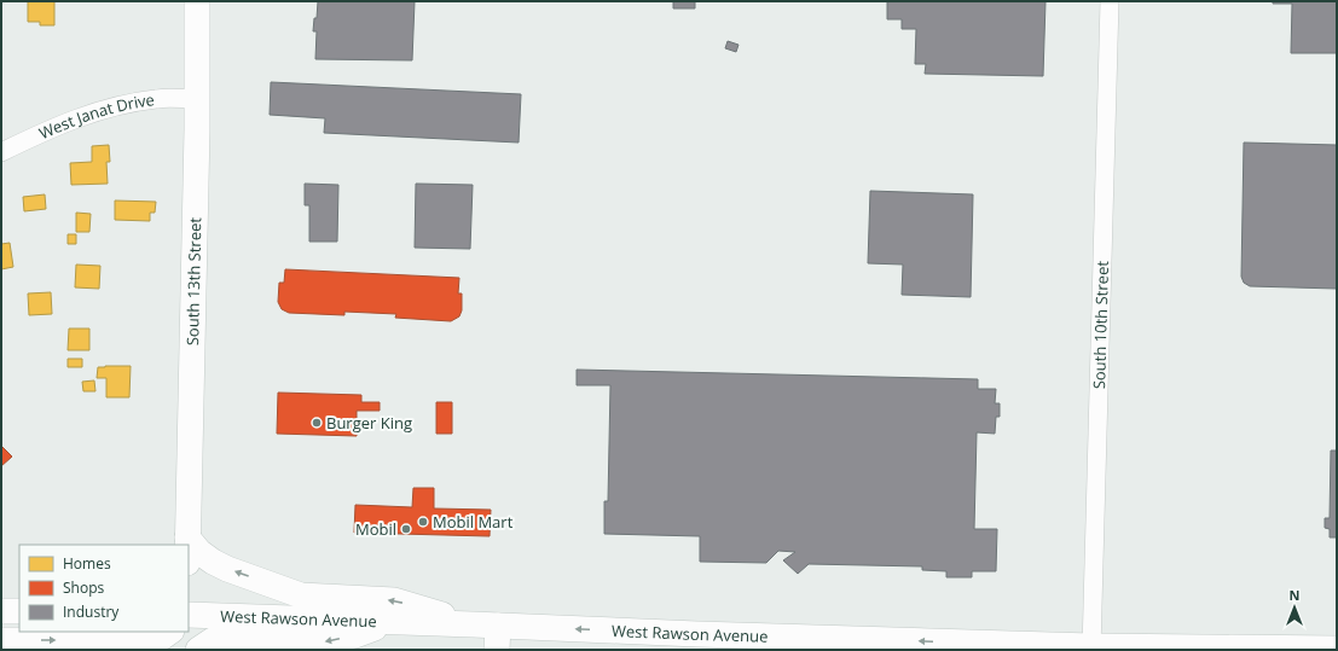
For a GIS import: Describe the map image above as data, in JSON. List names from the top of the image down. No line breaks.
{"streets":{"main road":["South 13th Street","West Rawson Avenue"],"street":["West Janat Drive","South 10th Street"]},"crossings":[["West Janat Drive","South 13th Street"],["South 10th Street","West Rawson Avenue"]],"one_way":["West Rawson Avenue"],"places":["Burger King","Mobil Mart","Mobil"],"legend":["Homes","Shops","Industry"],"north":"top"}
